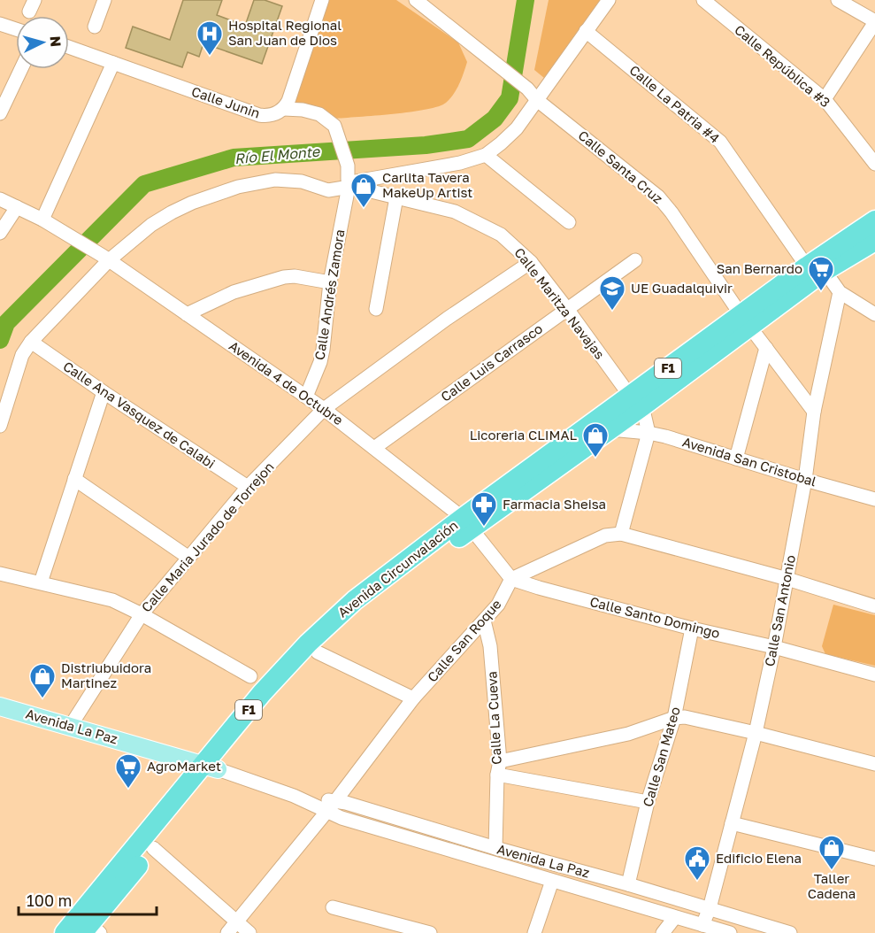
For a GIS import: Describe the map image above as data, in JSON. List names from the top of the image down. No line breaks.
{"streets":{"highway":["F1","Avenida Circunvalación"],"main road":["Avenida La Paz"],"street":["Calle República #3","Calle Junin","Calle La Patria #4","Calle Santa Cruz","Calle Andrés Zamora","Calle Maritza Navajas","Calle Luis Carrasco","Avenida 4 de Octubre","Calle Ana Vasquez de Calabi","Avenida San Cristobal","Calle Maria Jurado de Torrejon","Calle San Antonio","Calle Santo Domingo","Calle San Roque","Calle La Cueva","Calle San Mateo"]},"crossings":[["Calle La Patria #4","Avenida Circunvalación"],["Calle La Patria #4","Calle San Antonio"],["Calle Santa Cruz","Avenida Circunvalación"],["Calle Santa Cruz","Calle San Antonio"],["Calle Andrés Zamora","Calle Maritza Navajas"],["Calle Andrés Zamora","Avenida 4 de Octubre"],["Calle Maritza Navajas","Calle Luis Carrasco"],["Calle Maritza Navajas","Calle Maria Jurado de Torrejon"],["Calle Maritza Navajas","Avenida Circunvalación"],["Calle Luis Carrasco","Avenida 4 de Octubre"],["Avenida 4 de Octubre","Calle Maria Jurado de Torrejon"],["Avenida 4 de Octubre","Avenida Circunvalación"],["Calle Ana Vasquez de Calabi","Calle Maria Jurado de Torrejon"],["Avenida San Cristobal","Avenida Circunvalación"],["Avenida San Cristobal","Calle San Antonio"],["Calle Maria Jurado de Torrejon","Avenida La Paz"],["Avenida Circunvalación","Avenida La Paz"],["Calle San Antonio","Calle Santo Domingo"],["Calle San Antonio","Avenida La Paz"],["Calle Santo Domingo","Calle San Roque"],["Calle Santo Domingo","Calle San Mateo"],["Calle San Roque","Calle La Cueva"],["Calle San Roque","Avenida La Paz"],["Calle La Cueva","Avenida La Paz"],["Avenida La Paz","Calle San Mateo"]],"water":["Río El Monte"],"places":{"hospital":["Hospital Regional San Juan de Dios"],"shop":["Carlita Tavera MakeUp Artist","Licoreria CLIMAL","Distriubuidora Martinez","Taller Cadena"],"supermarket":["San Bernardo","AgroMarket"],"school or university":["UE Guadalquivir"],"pharmacy":["Farmacia Sheisa"],"public building":["Edificio Elena"]},"scale_bar":"100 m","north":"right"}
